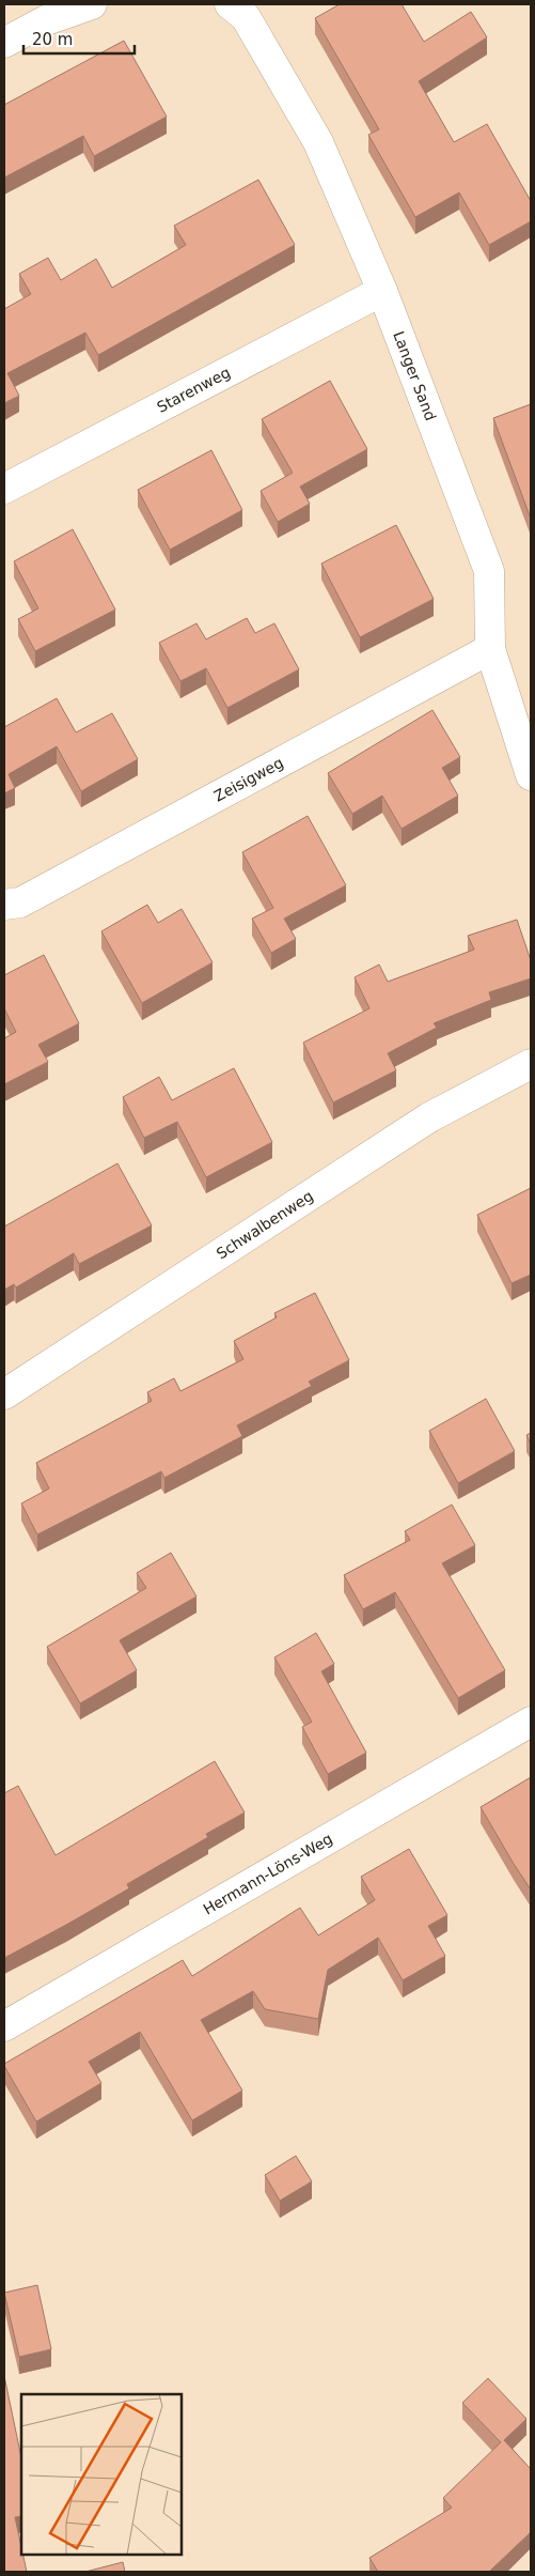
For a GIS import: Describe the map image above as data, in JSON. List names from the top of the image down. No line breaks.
{"streets":{"street":["Langer Sand","Starenweg","Zeisigweg","Schwalbenweg","Hermann-Löns-Weg"]},"crossings":[["Langer Sand","Starenweg"],["Langer Sand","Zeisigweg"]],"scale_bar":"20 m"}
